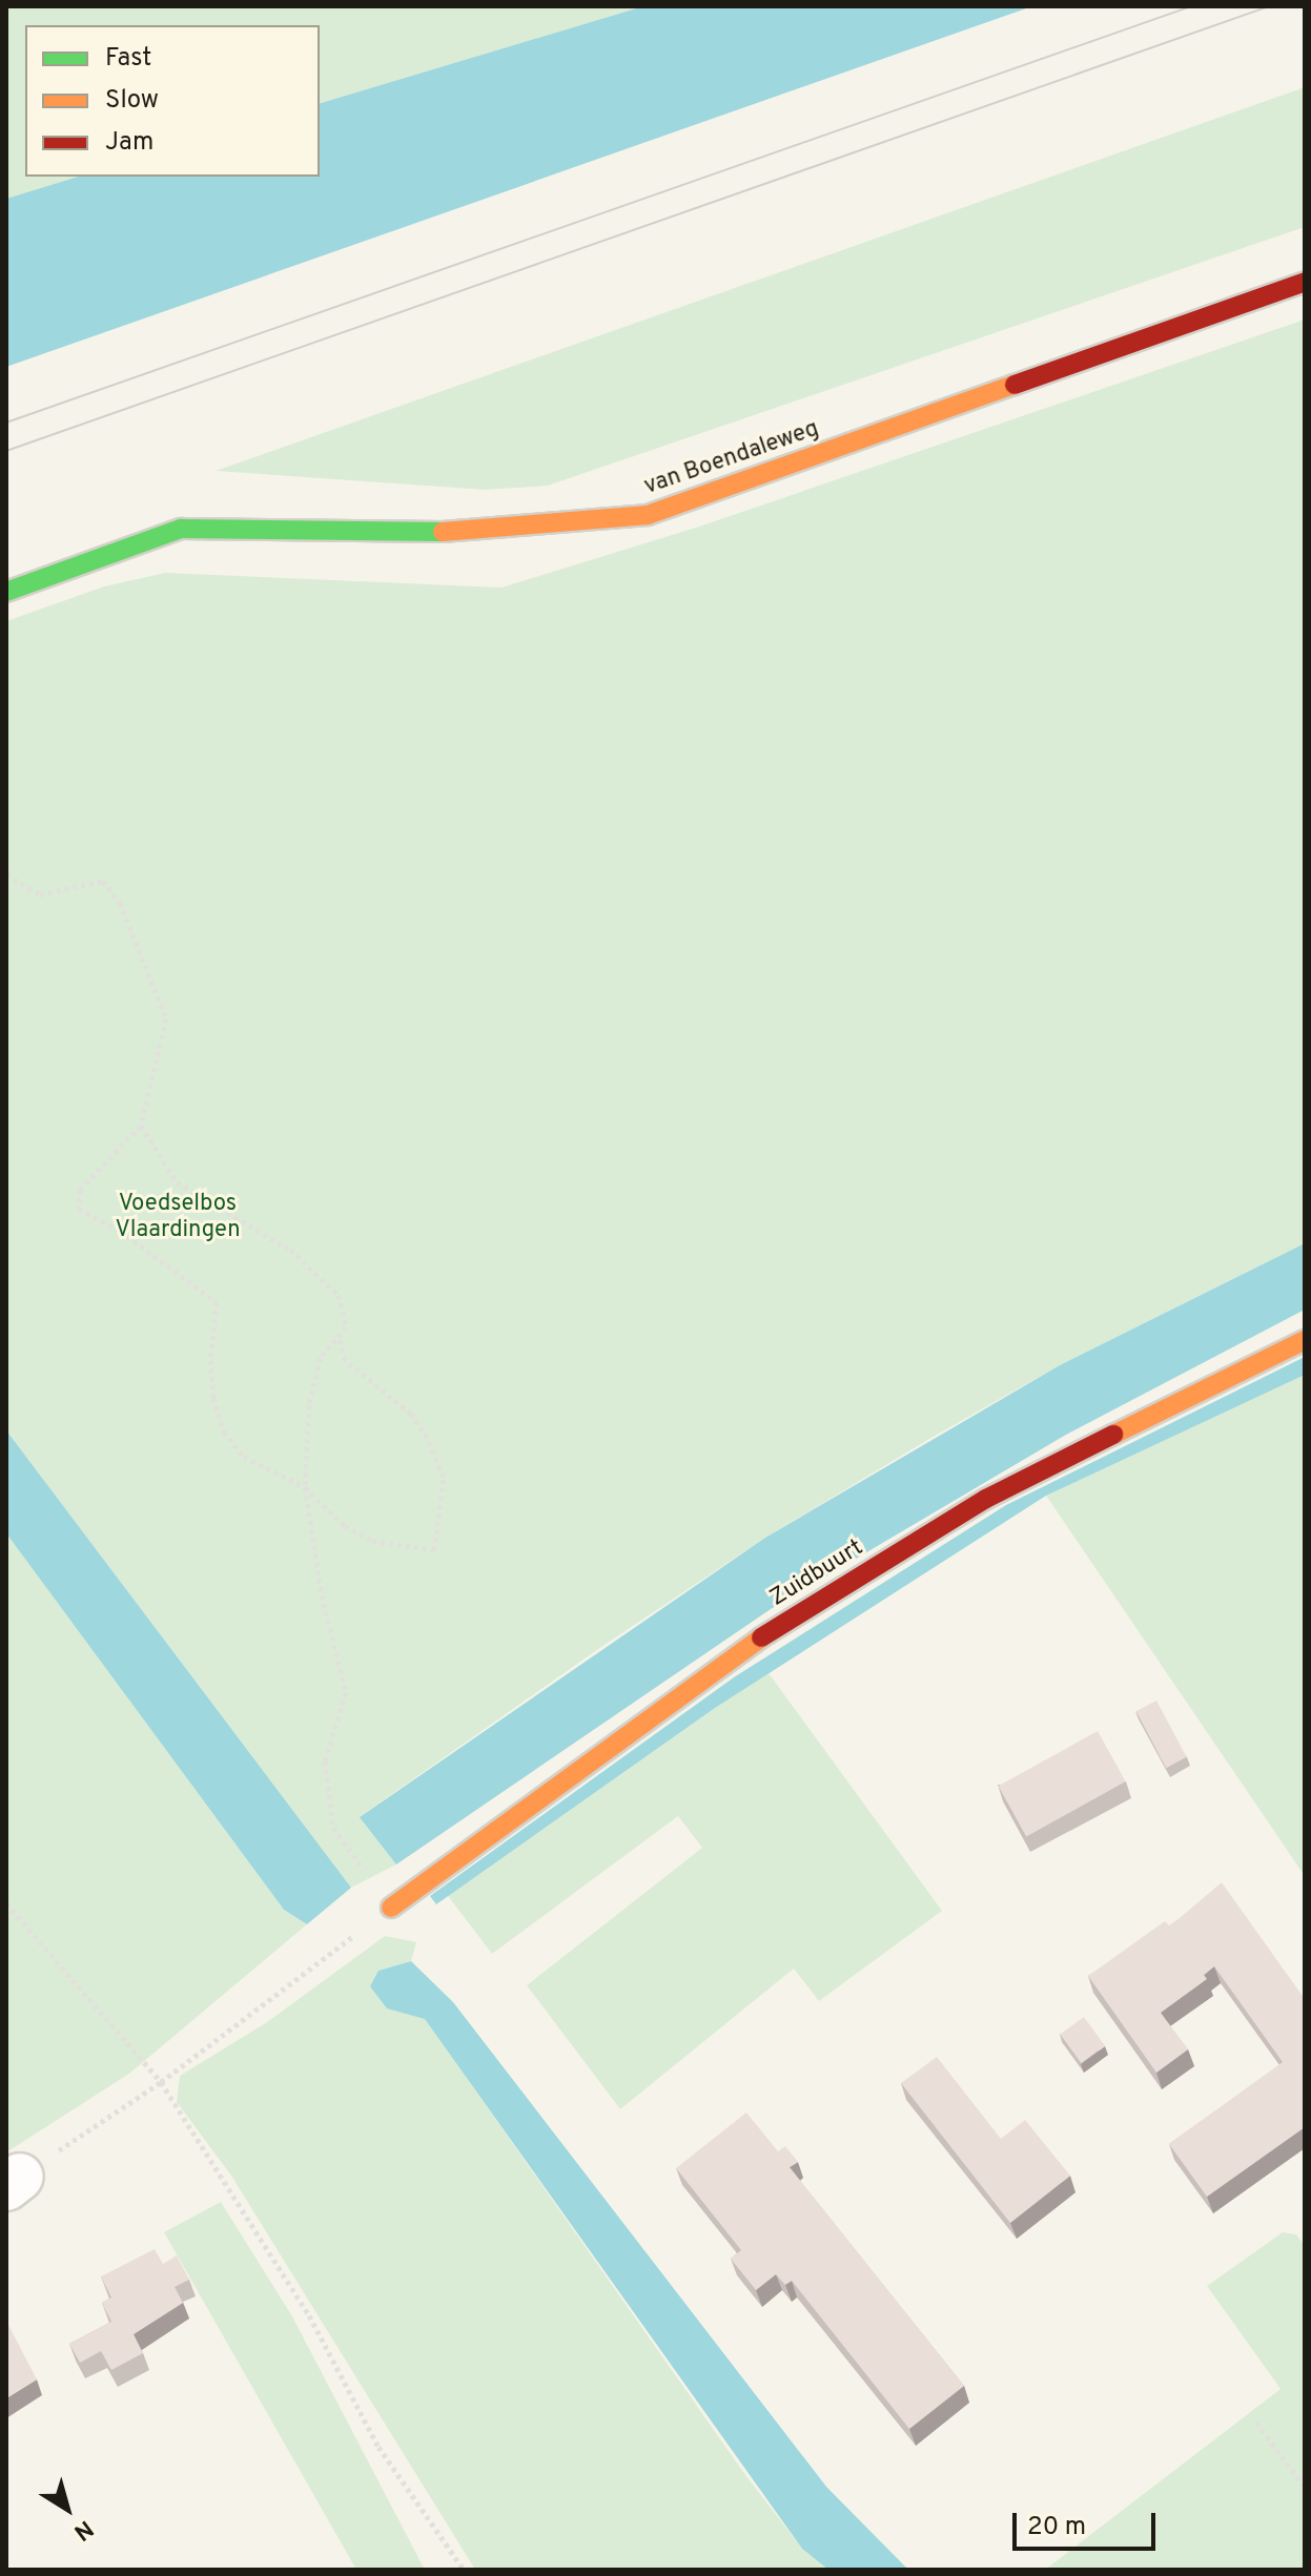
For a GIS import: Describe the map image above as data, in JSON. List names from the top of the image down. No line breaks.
{"streets":{"street":["van Boendaleweg","Zuidbuurt"]},"parks":["Voedselbos Vlaardingen"],"legend":["Fast","Slow","Jam"],"scale_bar":"20 m","north":"bottom right"}
